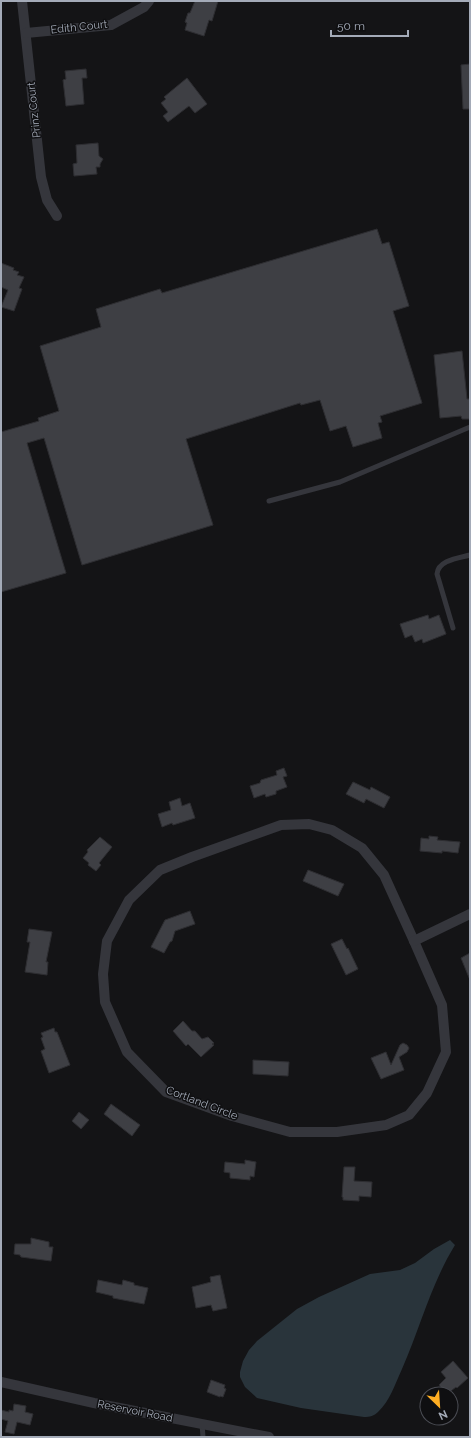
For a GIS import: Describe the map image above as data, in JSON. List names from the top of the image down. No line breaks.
{"streets":{"street":["Edith Court","Prinz Court","Cortland Circle","Reservoir Road"]},"crossings":[["Edith Court","Prinz Court"]],"scale_bar":"50 m","north":"bottom right"}
